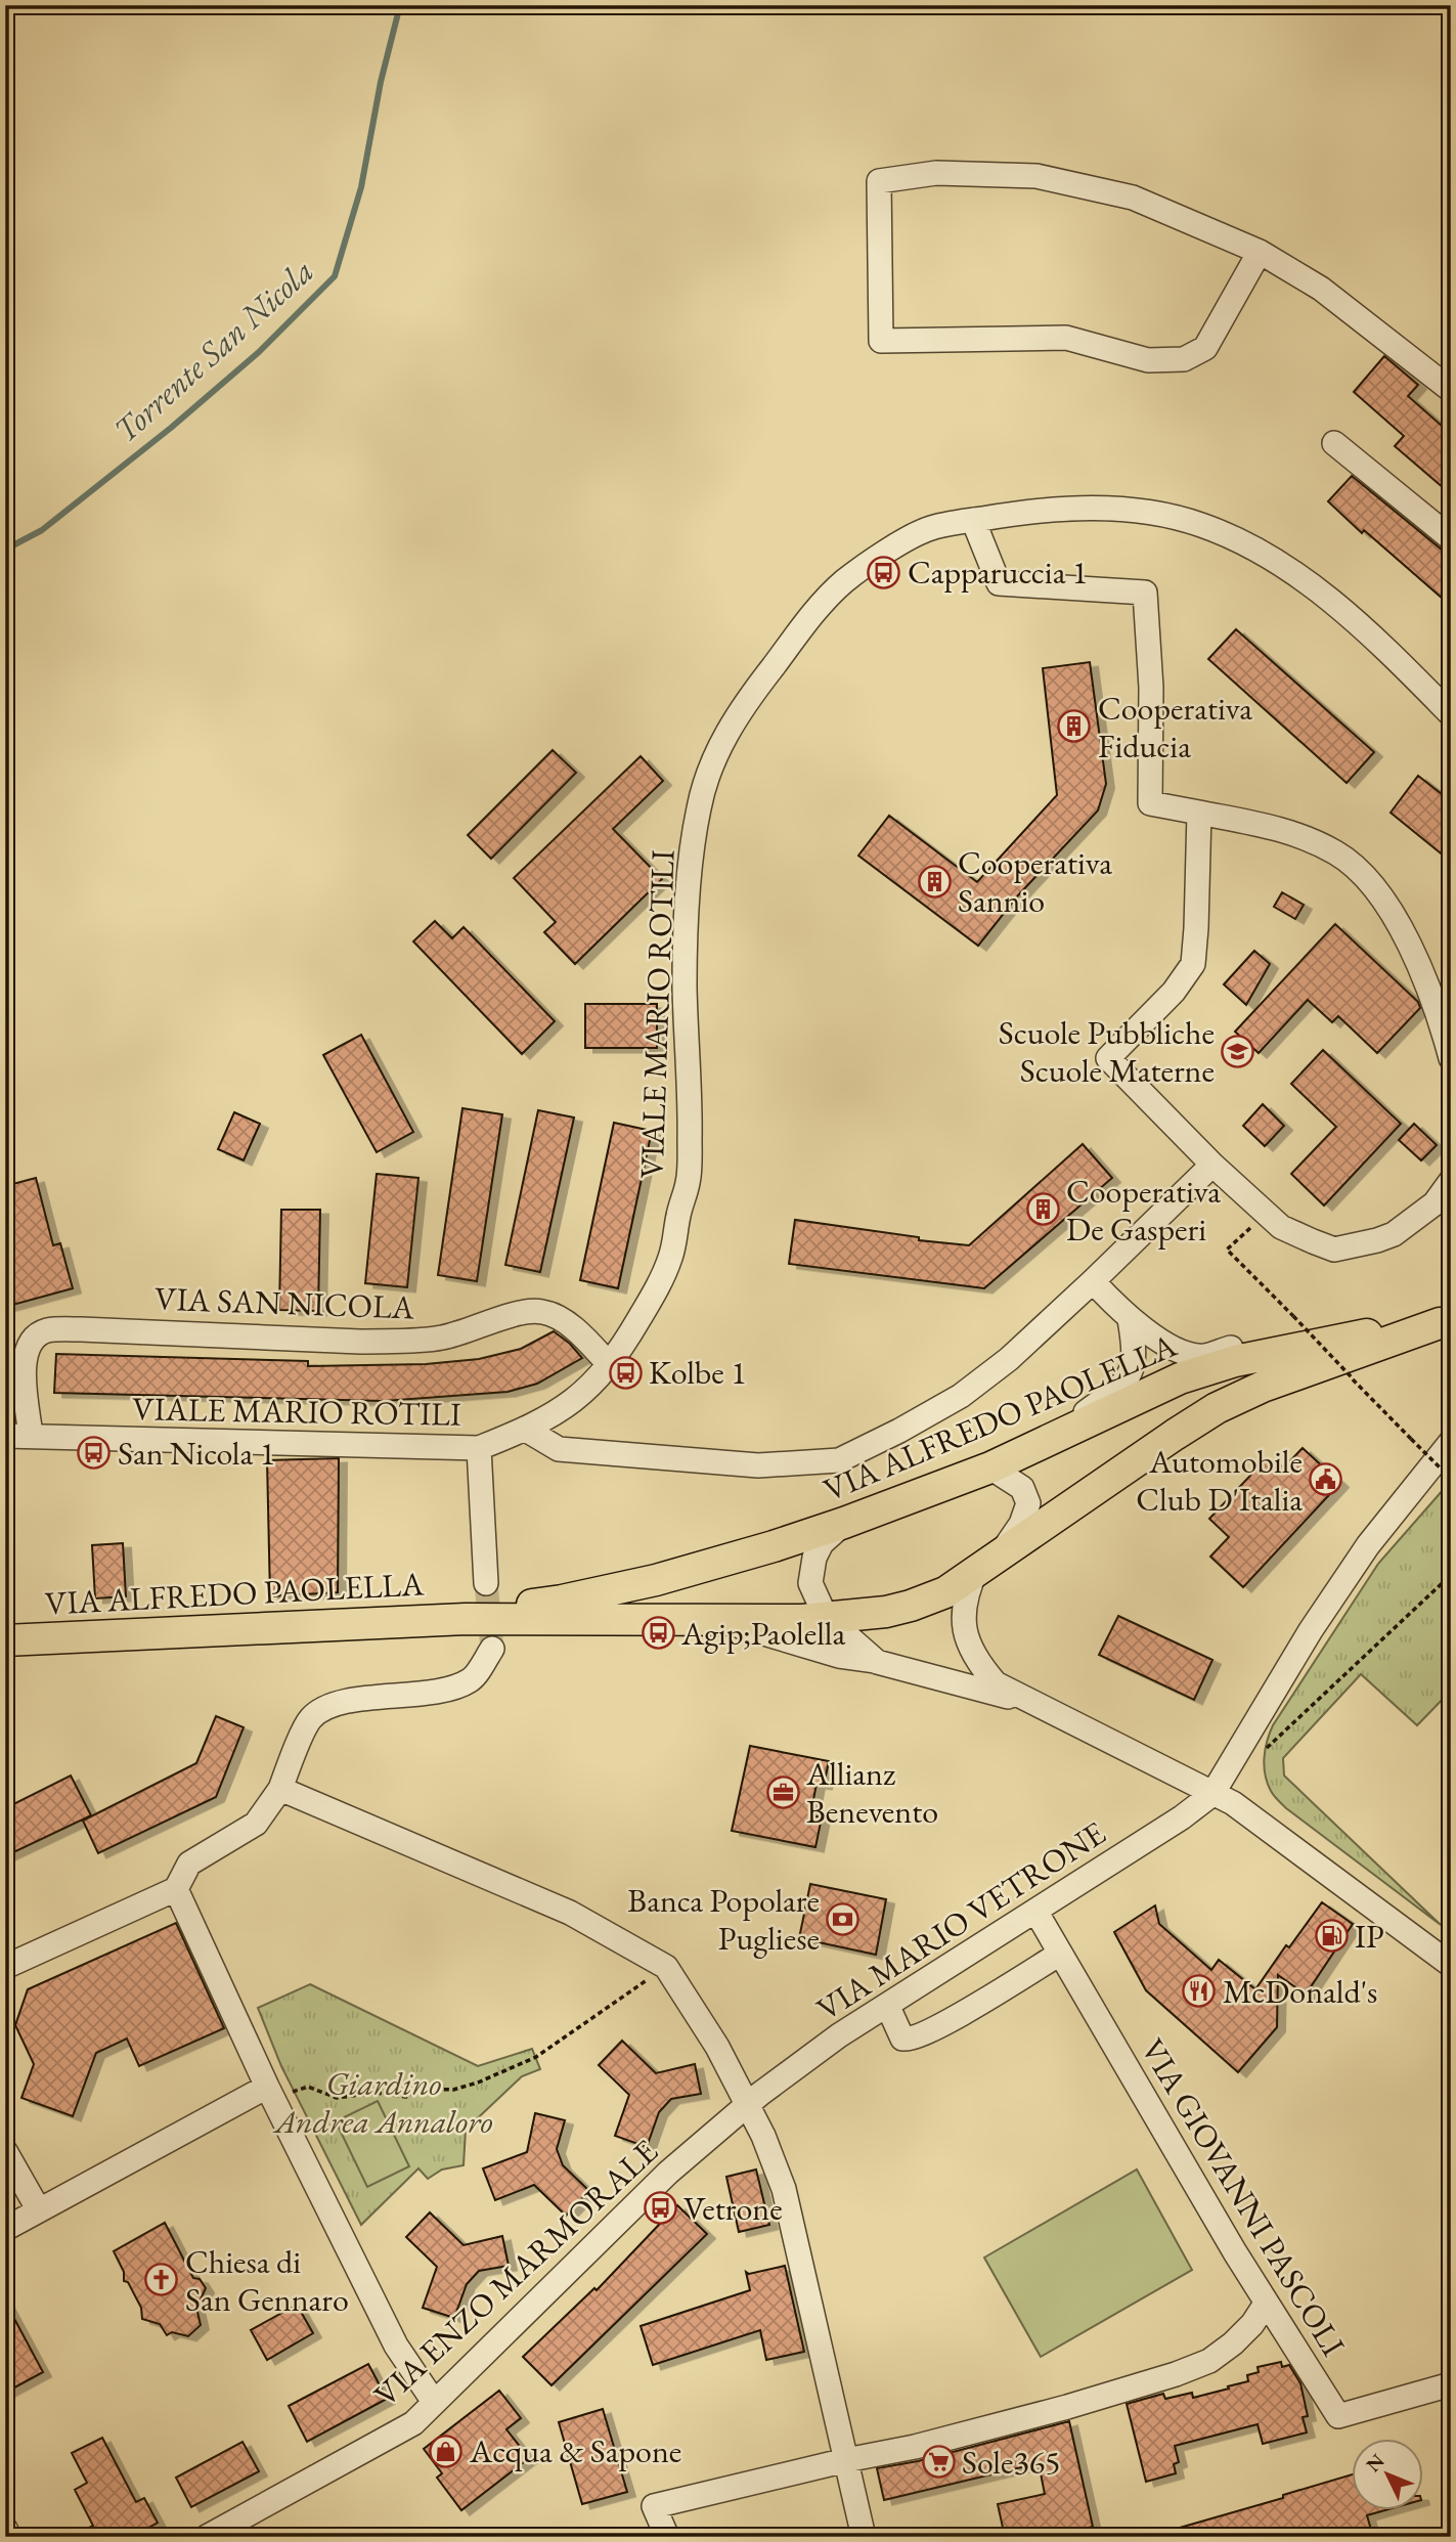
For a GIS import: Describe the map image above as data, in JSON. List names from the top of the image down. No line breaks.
{"streets":{"main road":["VIA ALFREDO PAOLELLA"],"street":["VIALE MARIO ROTILI","VIA SAN NICOLA","VIA MARIO VETRONE","VIA GIOVANNI PASCOLI","VIA ENZO MARMORALE"]},"crossings":[["VIALE MARIO ROTILI","VIA SAN NICOLA"],["VIA MARIO VETRONE","VIA GIOVANNI PASCOLI"],["VIA MARIO VETRONE","VIA ENZO MARMORALE"]],"water":["Torrente San Nicola"],"parks":["Giardino Andrea Annaloro"],"places":{"bus stop":["Capparuccia 1","Kolbe 1","San Nicola 1","Agip;Paolella","Vetrone"],"building":["Cooperativa Fiducia","Cooperativa Sannio","Cooperativa De Gasperi"],"school or university":["Scuole Pubbliche Scuole Materne"],"public building":["Automobile Club D'Italia"],"office":["Allianz Benevento"],"bank":["Banca Popolare Pugliese"],"fuel station":["IP"],"restaurant":["McDonald's"],"church":["Chiesa di San Gennaro"],"shop":["Acqua & Sapone"],"supermarket":["Sole365"]},"north":"top left"}
